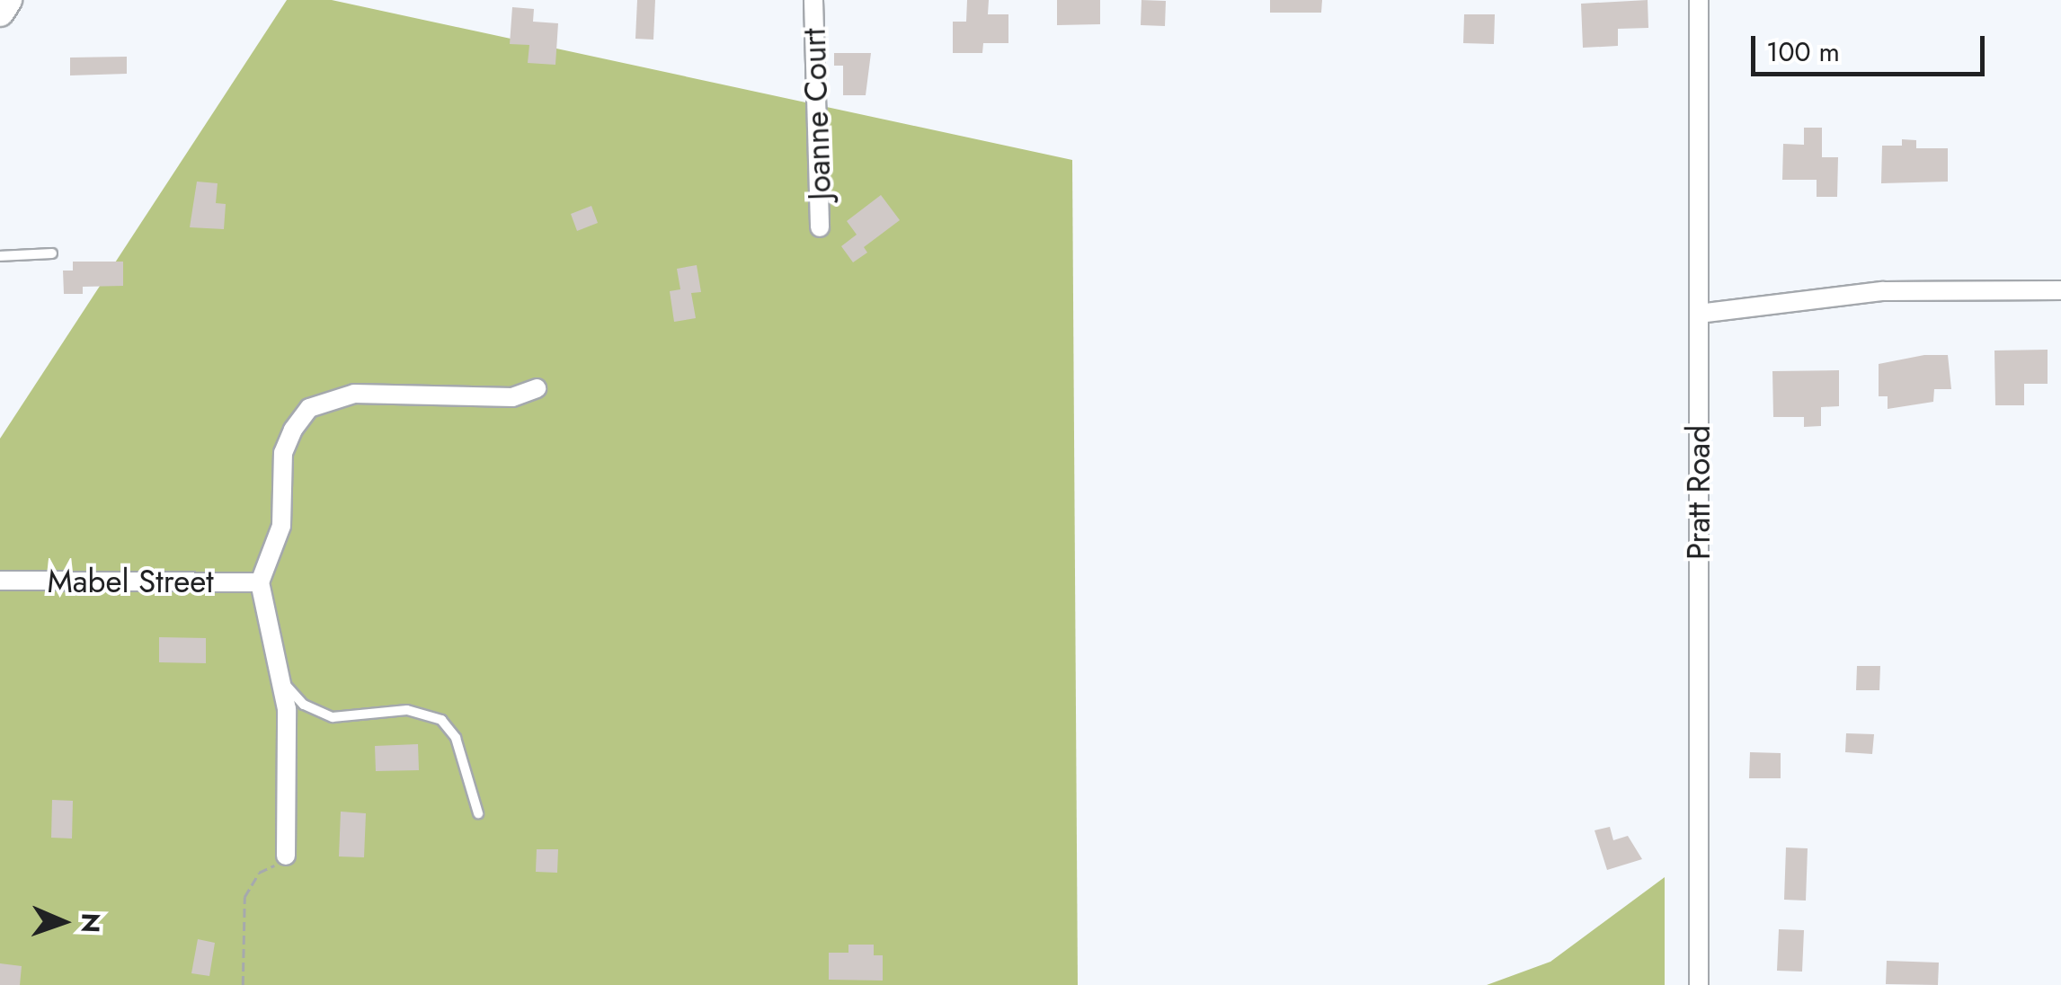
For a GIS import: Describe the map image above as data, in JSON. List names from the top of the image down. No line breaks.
{"streets":{"street":["Joanne Court","Pratt Road","Mabel Street"]},"scale_bar":"100 m","north":"right"}
